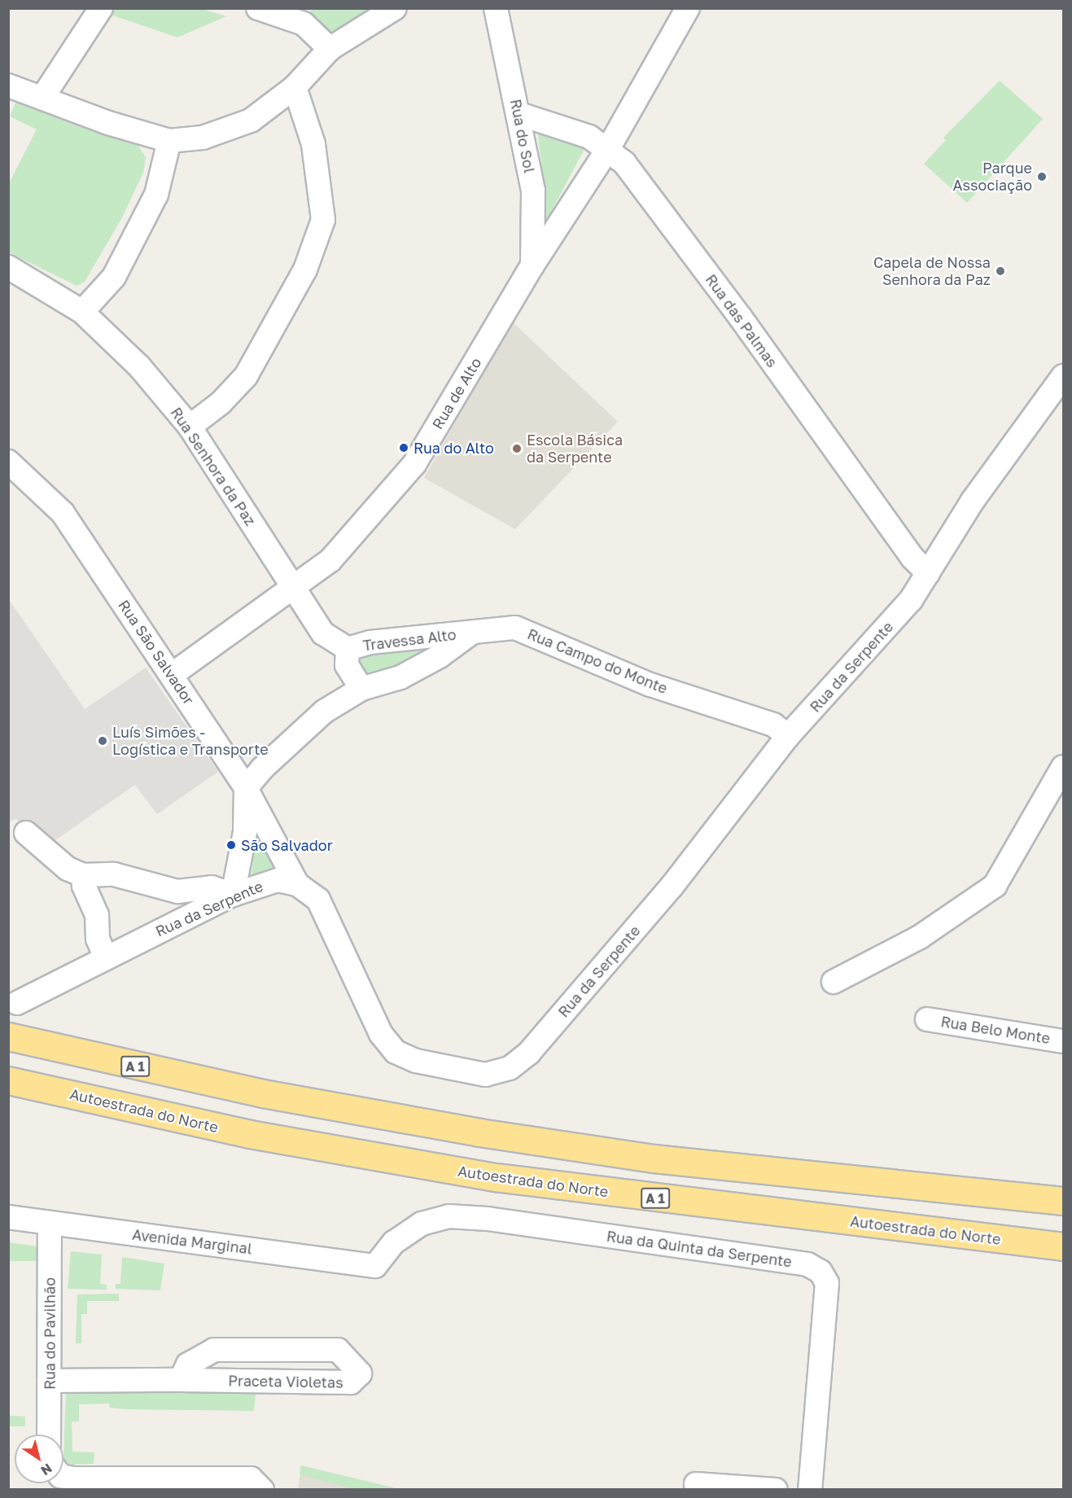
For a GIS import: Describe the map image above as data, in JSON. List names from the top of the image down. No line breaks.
{"streets":{"highway":["A 1","Autoestrada do Norte"],"street":["Rua do Sol","Rua das Palmas","Rua de Alto","Rua Senhora da Paz","Travessa Alto","Rua São Salvador","Rua Campo do Monte","Rua da Serpente","Rua Belo Monte","Avenida Marginal","Rua da Quinta da Serpente","Rua do Pavilhão","Praceta Violetas"]},"crossings":[["Rua do Sol","Rua das Palmas"],["Rua do Sol","Rua de Alto"],["Rua das Palmas","Rua de Alto"],["Rua das Palmas","Rua da Serpente"],["Rua de Alto","Rua Senhora da Paz"],["Rua de Alto","Travessa Alto"],["Rua de Alto","Rua São Salvador"],["Rua Senhora da Paz","Travessa Alto"],["Travessa Alto","Rua Campo do Monte"],["Rua São Salvador","Rua Campo do Monte"],["Rua São Salvador","Rua da Serpente"],["Rua Campo do Monte","Rua da Serpente"],["Avenida Marginal","Rua da Quinta da Serpente"],["Avenida Marginal","Rua do Pavilhão"],["Rua do Pavilhão","Praceta Violetas"]],"places":["Parque Associação","Capela de Nossa Senhora da Paz","Rua do Alto","Escola Básica da Serpente","Luís Simões - Logística e Transporte","São Salvador"],"north":"bottom right"}
